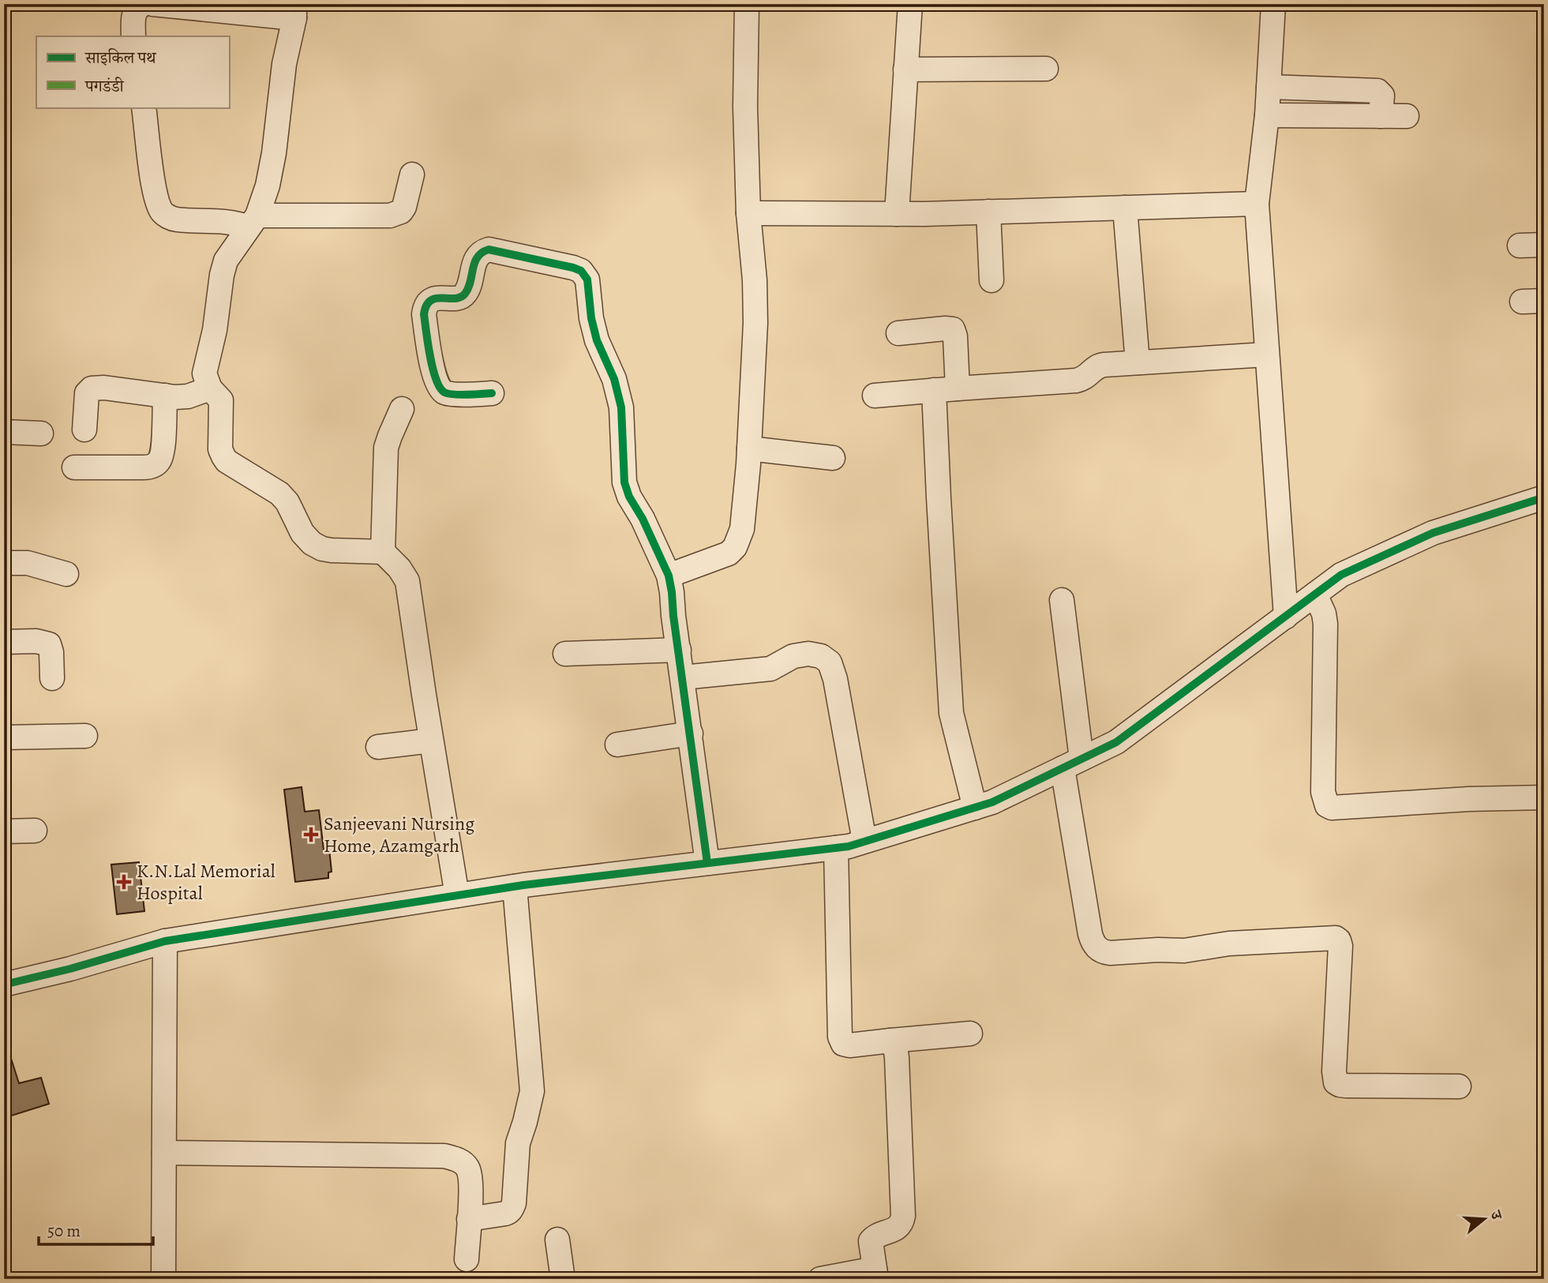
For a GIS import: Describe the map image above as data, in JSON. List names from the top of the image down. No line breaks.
{"places":{"health":["Sanjeevani Nursing Home, Azamgarh","K.N.Lal Memorial Hospital"]},"legend":["साइकिल पथ","पगडंडी"],"scale_bar":"50 m","north":"right"}
